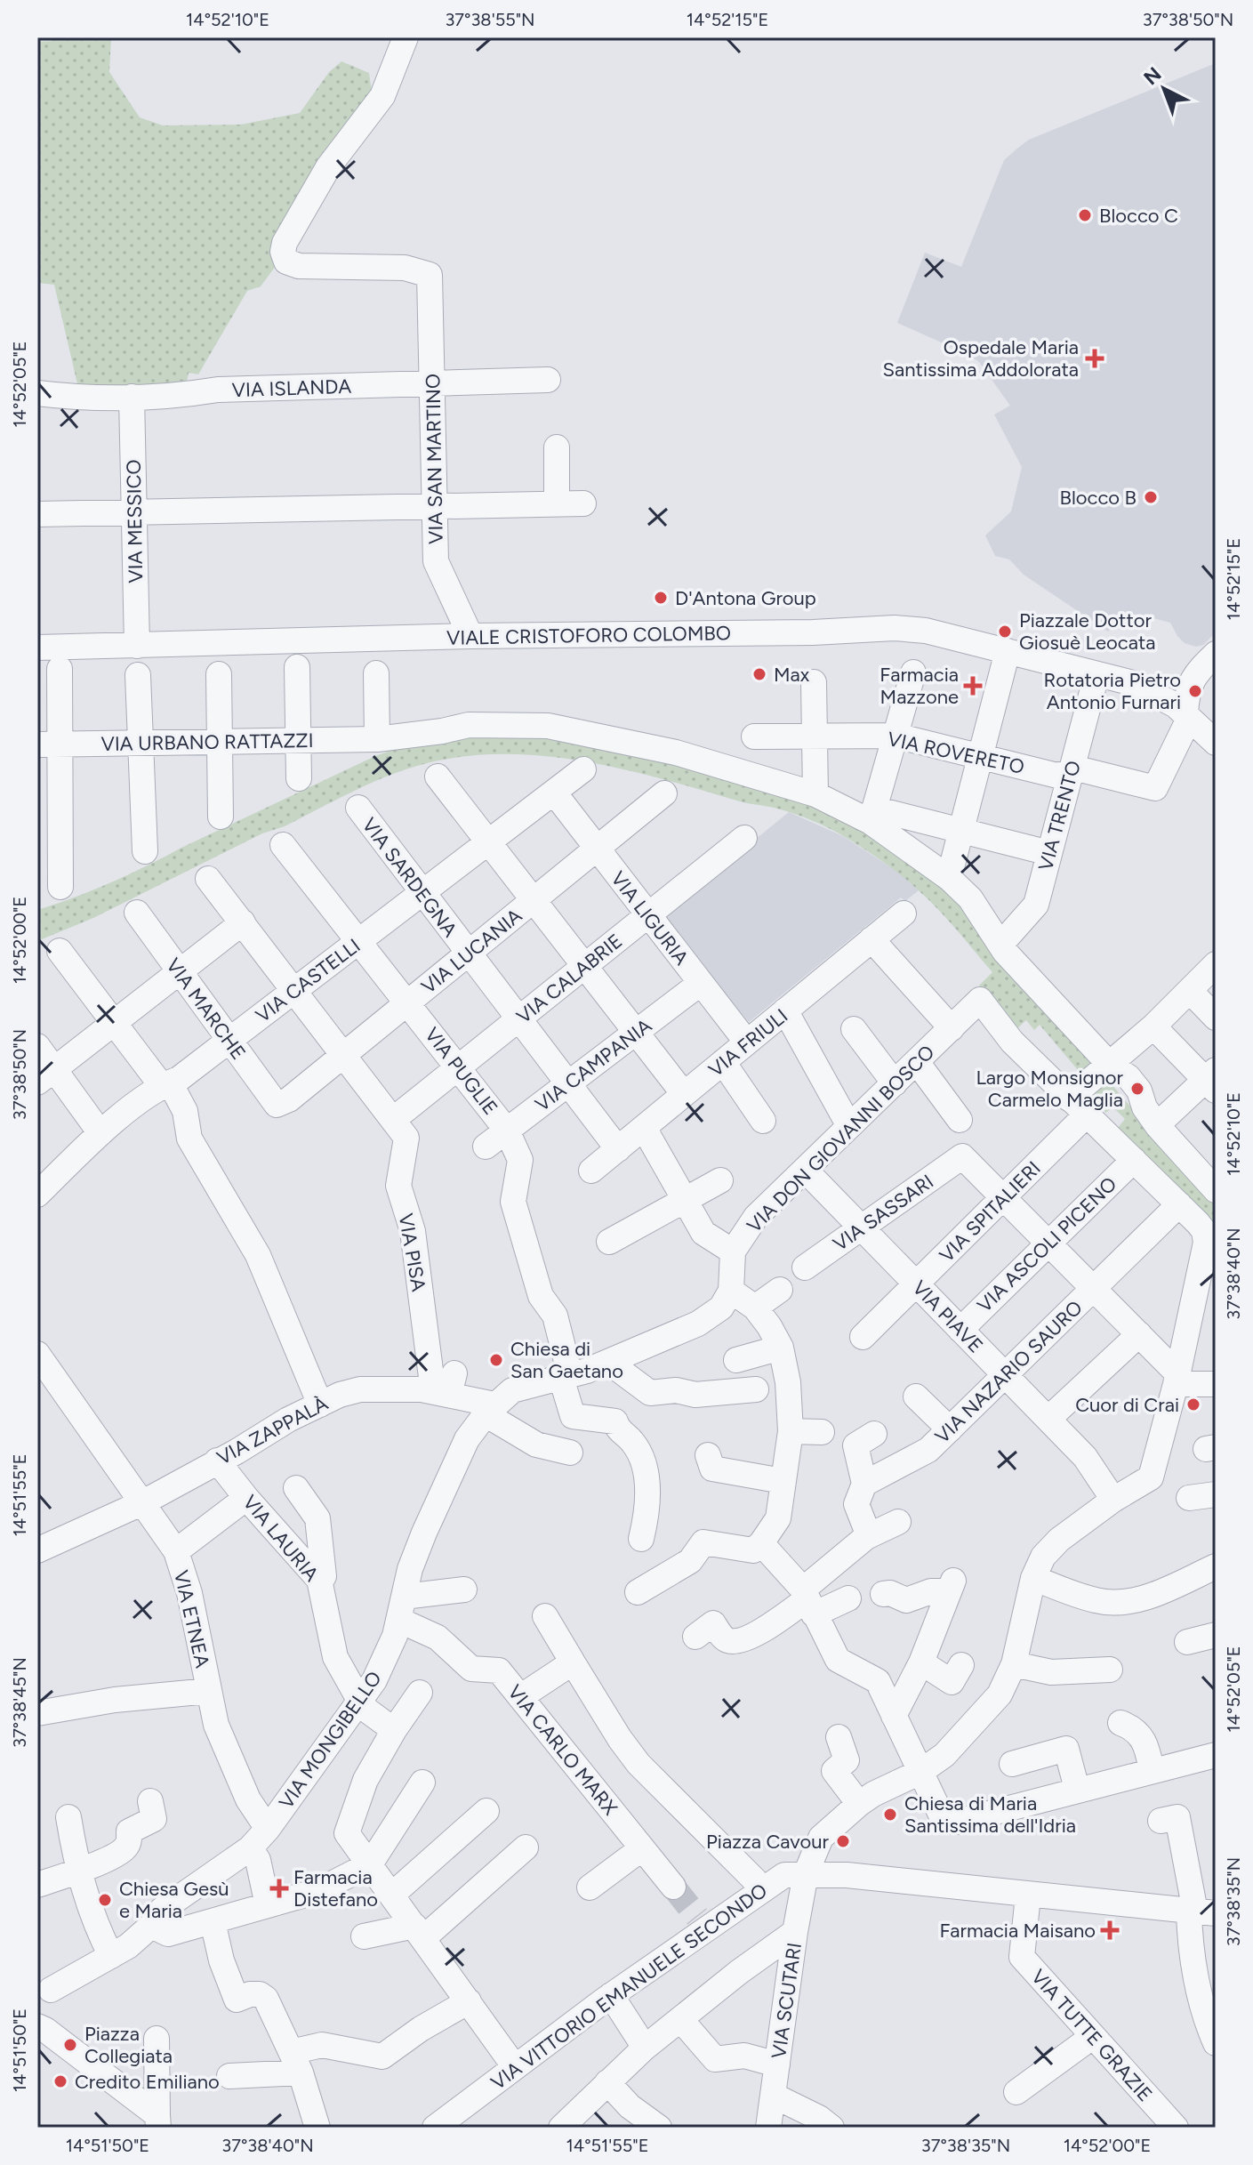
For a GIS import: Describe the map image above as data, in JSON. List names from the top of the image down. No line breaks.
{"streets":{"street":["VIA ISLANDA","VIA SAN MARTINO","VIA MESSICO","VIALE CRISTOFORO COLOMBO","VIA URBANO RATTAZZI","VIA ROVERETO","VIA TRENTO","VIA SARDEGNA","VIA LIGURIA","VIA LUCANIA","VIA CALABRIE","VIA CASTELLI","VIA MARCHE","VIA FRIULI","VIA CAMPANIA","VIA PUGLIE","VIA DON GIOVANNI BOSCO","VIA SPITALIERI","VIA SASSARI","VIA ASCOLI PICENO","VIA PISA","VIA PIAVE","VIA NAZARIO SAURO","VIA ZAPPALÀ","VIA LAURIA","VIA ETNEA","VIA MONGIBELLO","VIA CARLO MARX","VIA VITTORIO EMANUELE SECONDO","VIA SCUTARI","VIA TUTTE GRAZIE"]},"crossings":[["VIA ISLANDA","VIA SAN MARTINO"],["VIA ISLANDA","VIA MESSICO"],["VIA SAN MARTINO","VIALE CRISTOFORO COLOMBO"],["VIA MESSICO","VIALE CRISTOFORO COLOMBO"],["VIALE CRISTOFORO COLOMBO","VIA TRENTO"],["VIA ROVERETO","VIA TRENTO"],["VIA SARDEGNA","VIA LUCANIA"],["VIA SARDEGNA","VIA CALABRIE"],["VIA SARDEGNA","VIA CASTELLI"],["VIA SARDEGNA","VIA FRIULI"],["VIA SARDEGNA","VIA CAMPANIA"],["VIA LIGURIA","VIA LUCANIA"],["VIA LIGURIA","VIA CALABRIE"],["VIA LIGURIA","VIA CASTELLI"],["VIA LIGURIA","VIA FRIULI"],["VIA LIGURIA","VIA CAMPANIA"],["VIA LUCANIA","VIA MARCHE"],["VIA LUCANIA","VIA PUGLIE"],["VIA LUCANIA","VIA PISA"],["VIA CALABRIE","VIA PUGLIE"],["VIA CALABRIE","VIA PISA"],["VIA CASTELLI","VIA MARCHE"],["VIA CASTELLI","VIA PUGLIE"],["VIA CASTELLI","VIA PISA"],["VIA CAMPANIA","VIA PUGLIE"],["VIA PUGLIE","VIA MONGIBELLO"],["VIA DON GIOVANNI BOSCO","VIA PIAVE"],["VIA DON GIOVANNI BOSCO","VIA MONGIBELLO"],["VIA DON GIOVANNI BOSCO","VIA SCUTARI"],["VIA SPITALIERI","VIA SASSARI"],["VIA SPITALIERI","VIA PIAVE"],["VIA SPITALIERI","VIA SCUTARI"],["VIA SASSARI","VIA PIAVE"],["VIA ASCOLI PICENO","VIA PIAVE"],["VIA ASCOLI PICENO","VIA SCUTARI"],["VIA PISA","VIA ZAPPALÀ"],["VIA PIAVE","VIA NAZARIO SAURO"],["VIA PIAVE","VIA SCUTARI"],["VIA NAZARIO SAURO","VIA SCUTARI"],["VIA ZAPPALÀ","VIA LAURIA"],["VIA ZAPPALÀ","VIA ETNEA"],["VIA ZAPPALÀ","VIA MONGIBELLO"],["VIA LAURIA","VIA MONGIBELLO"],["VIA ETNEA","VIA MONGIBELLO"],["VIA MONGIBELLO","VIA CARLO MARX"],["VIA VITTORIO EMANUELE SECONDO","VIA SCUTARI"],["VIA VITTORIO EMANUELE SECONDO","VIA TUTTE GRAZIE"]],"places":{"other":["Blocco C","Blocco B","D'Antona Group","Piazzale Dottor Giosuè Leocata","Max","Rotatoria Pietro Antonio Furnari","Largo Monsignor Carmelo Maglia","Chiesa di San Gaetano","Cuor di Crai","Chiesa di Maria Santissima dell'Idria","Piazza Cavour","Chiesa Gesù e Maria","Piazza Collegiata","Credito Emiliano"],"health":["Ospedale Maria Santissima Addolorata","Farmacia Mazzone","Farmacia Distefano","Farmacia Maisano"]},"north":"top left","coordinates":["14°52'10\"E","37°38'55\"N","14°52'15\"E","37°38'50\"N","14°52'05\"E","14°52'00\"E","37°38'40\"N","14°51'55\"E","37°38'45\"N","37°38'35\"N","14°51'50\"E"]}
